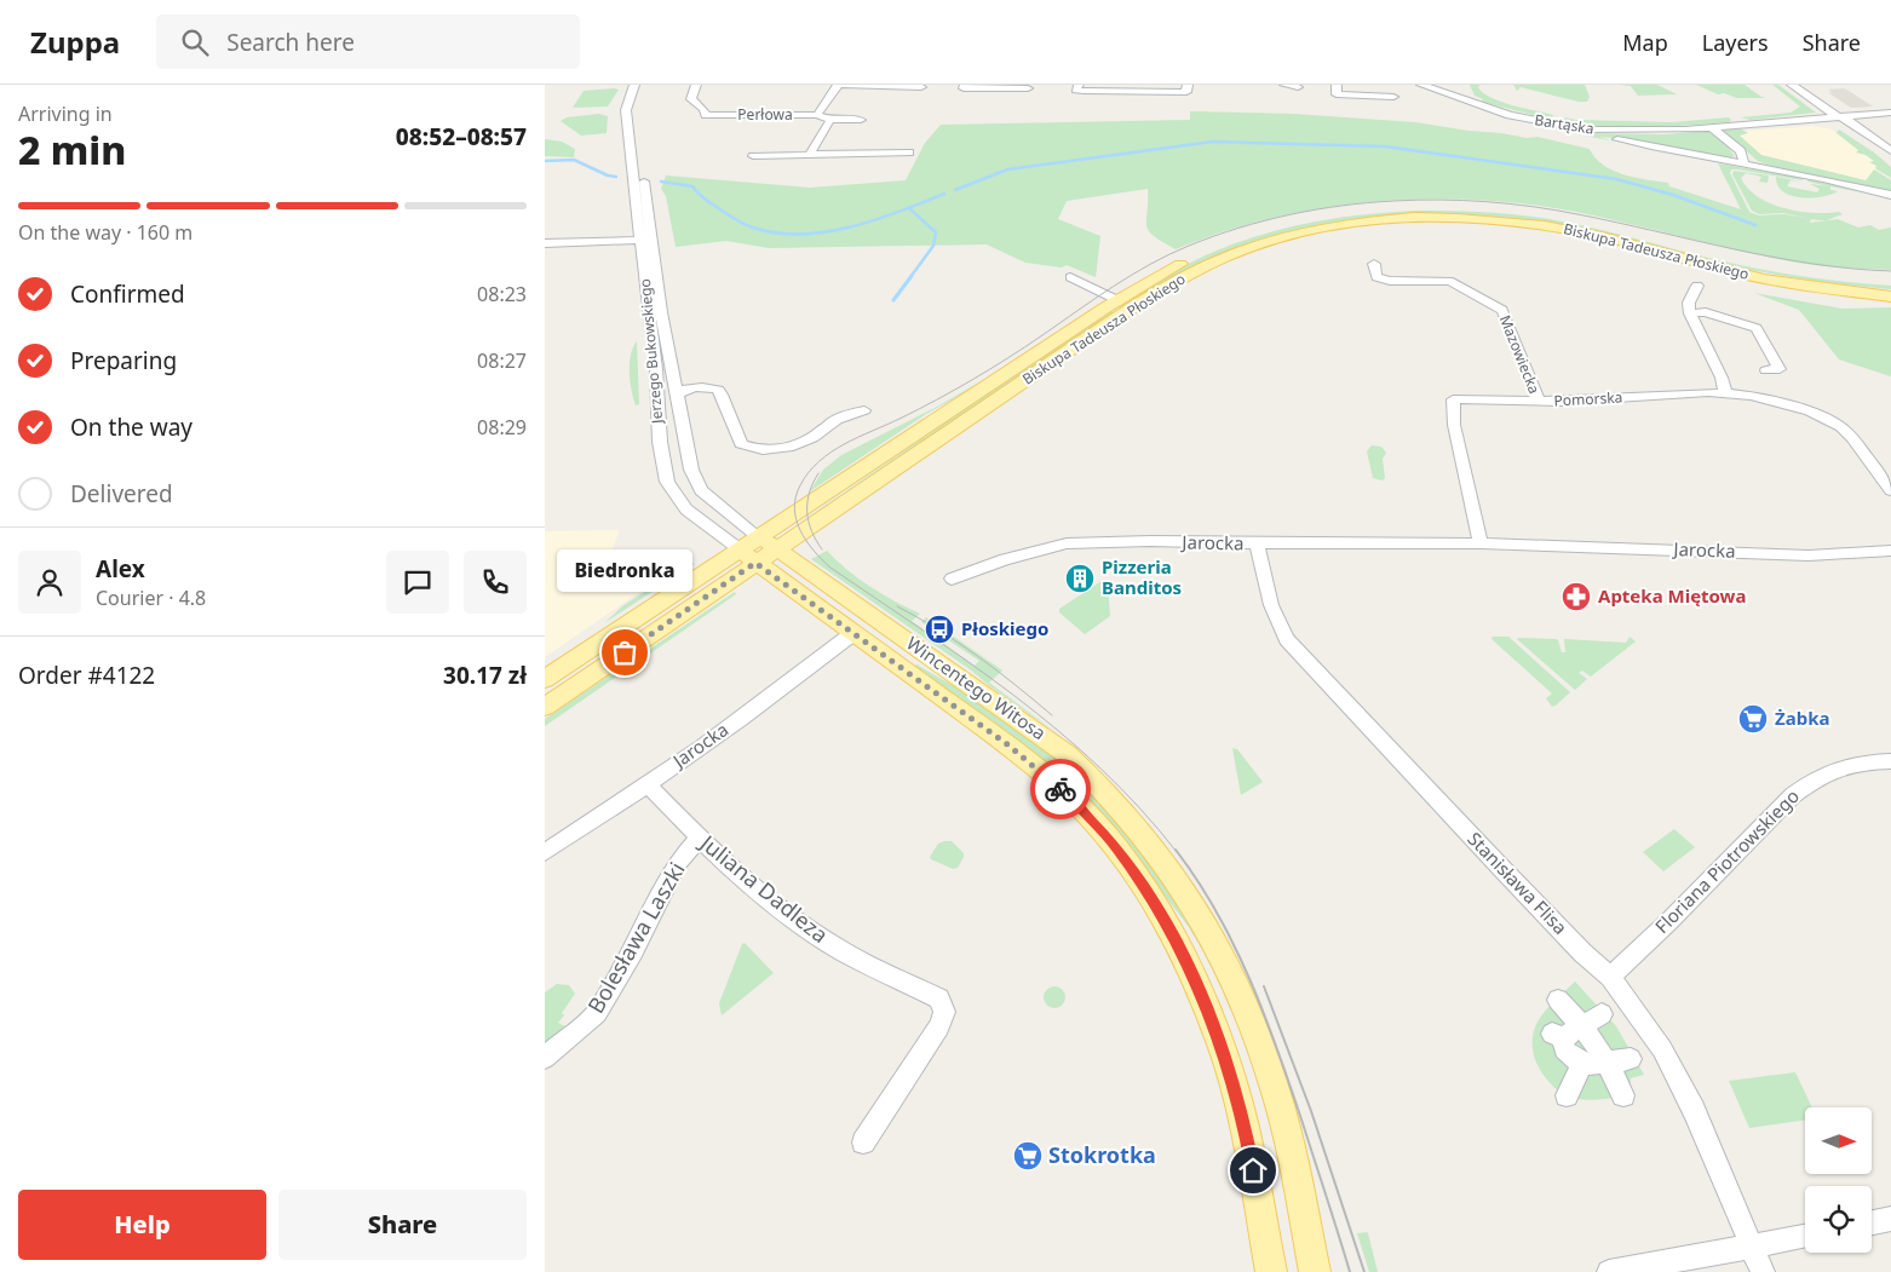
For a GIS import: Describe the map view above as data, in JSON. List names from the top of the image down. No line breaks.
{"streets":{"main road":["Biskupa Tadeusza Płoskiego","Wincentego Witosa"],"street":["Perłowa","Bartąska","Jerzego Bukowskiego","Mazowiecka","Pomorska","Jarocka","Floriana Piotrowskiego","Stanisława Flisa","Juliana Dadleza","Bolesława Laszki"]},"crossings":[["Biskupa Tadeusza Płoskiego","Jerzego Bukowskiego"],["Biskupa Tadeusza Płoskiego","Wincentego Witosa"],["Jerzego Bukowskiego","Wincentego Witosa"],["Mazowiecka","Pomorska"],["Pomorska","Jarocka"],["Jarocka","Wincentego Witosa"],["Jarocka","Stanisława Flisa"],["Jarocka","Juliana Dadleza"],["Floriana Piotrowskiego","Stanisława Flisa"],["Juliana Dadleza","Bolesława Laszki"]],"places":{"building":["Pizzeria Banditos"],"pharmacy":["Apteka Miętowa"],"bus stop":["Płoskiego"],"other":["Biedronka"],"supermarket":["Żabka","Stokrotka"]},"north":"right","page":{"header":"Zuppa","search":"Search here","nav":["Map","Layers","Share"],"heading":["2 min","Arriving in","08:52–08:57"],"panel":["Alex","Courier · 4.8","Order #4122","30.17 zł"],"bar":"On the way · 160 m","list":[["Confirmed","08:23"],["Preparing","08:27"],["On the way","08:29"],"Delivered"],"bubble":"Biedronka","buttons":["Help","Share"]}}
